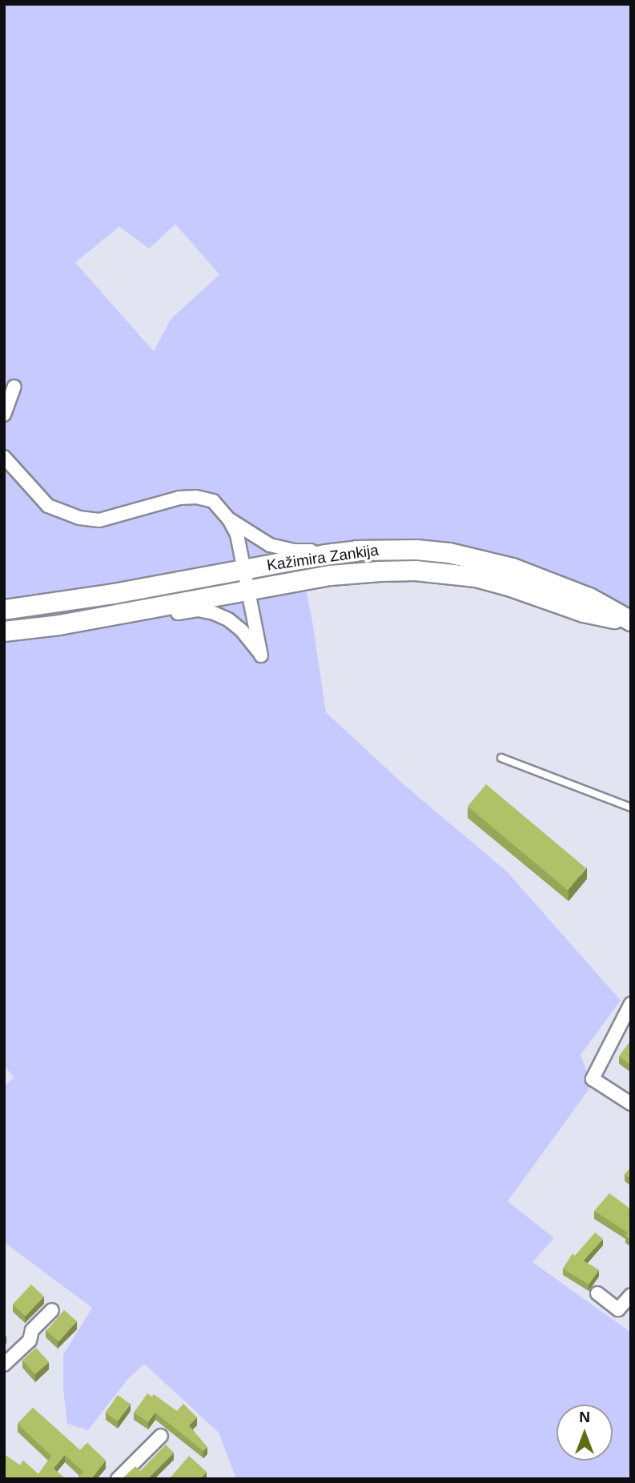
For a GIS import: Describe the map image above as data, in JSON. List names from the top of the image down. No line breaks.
{"streets":{"main road":["Kažimira Zankija"]},"north":"top"}
